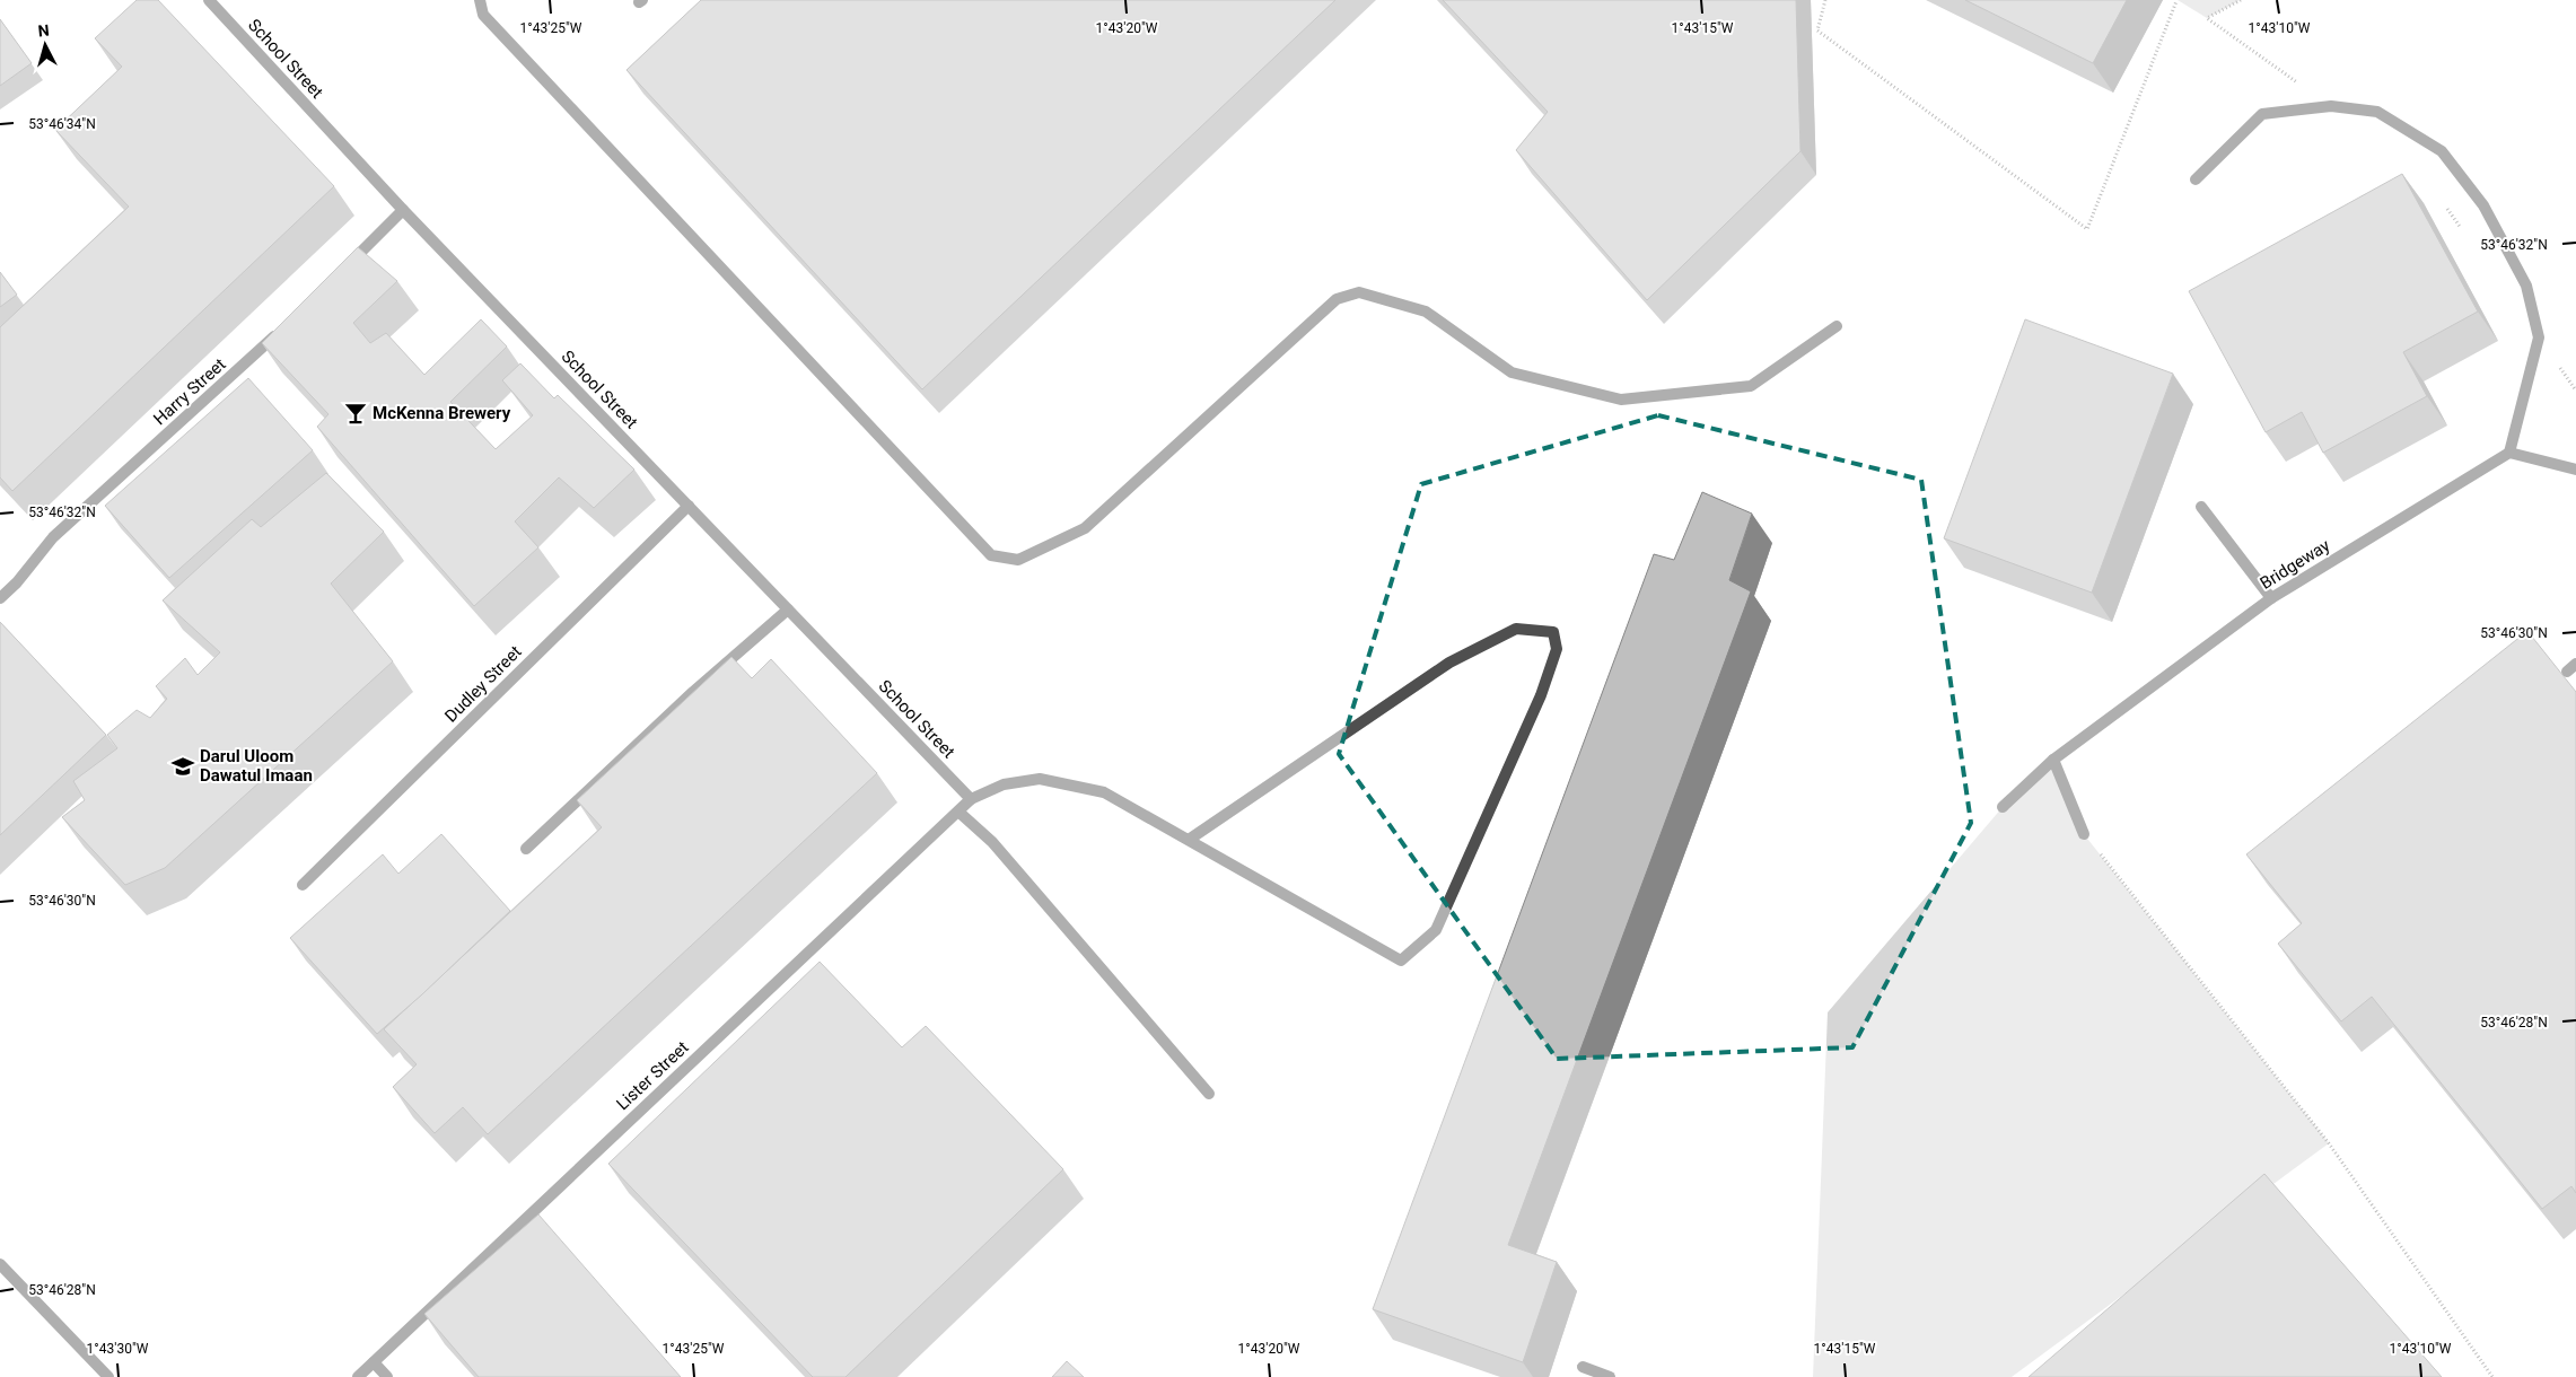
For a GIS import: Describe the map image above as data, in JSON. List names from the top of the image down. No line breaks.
{"streets":{"street":["School Street","Harry Street","Bridgeway","Dudley Street","Lister Street"]},"crossings":[["School Street","Dudley Street"],["School Street","Lister Street"]],"places":{"bar":["McKenna Brewery"],"school or university":["Darul Uloom Dawatul Imaan"]},"north":"top","coordinates":["1°43'25\"W","1°43'20\"W","1°43'15\"W","1°43'10\"W","53°46'34\"N","53°46'32\"N","53°46'30\"N","53°46'28\"N","1°43'30\"W"]}
